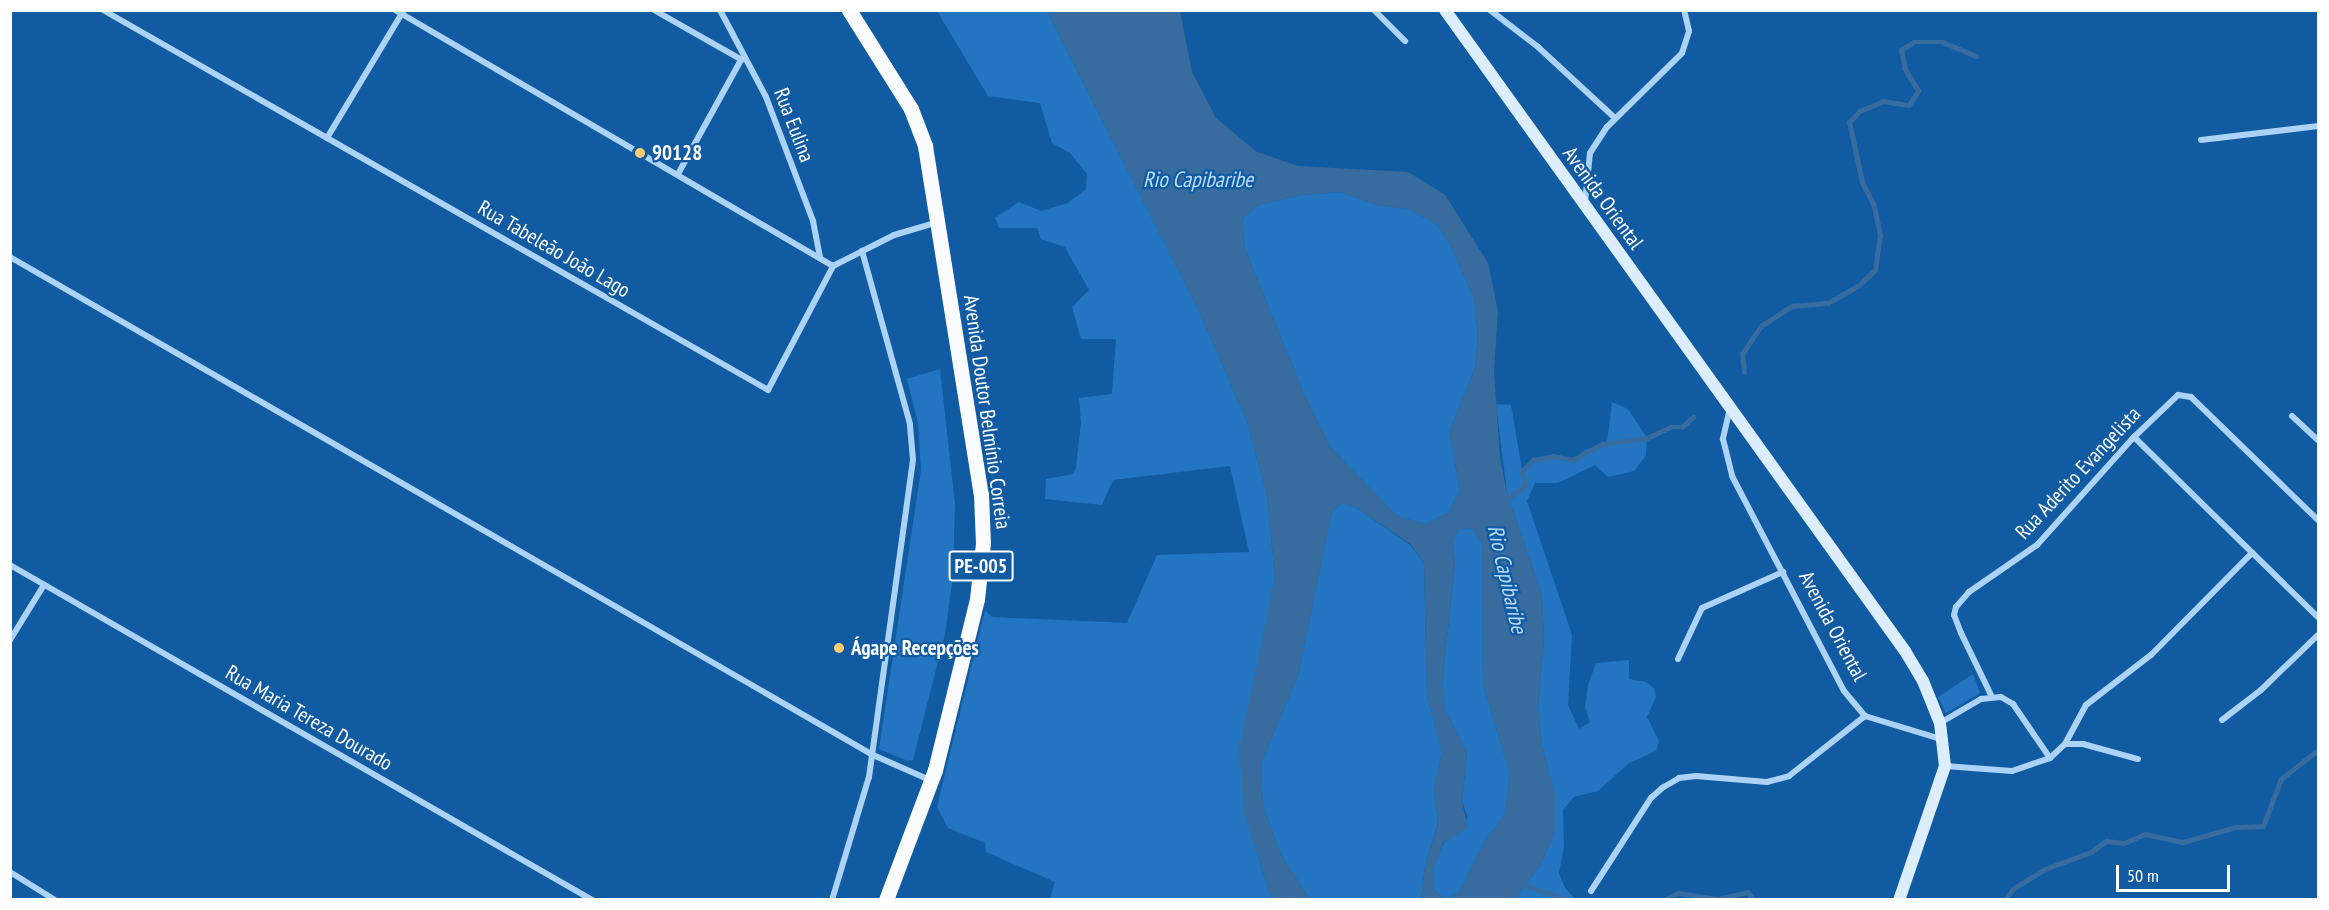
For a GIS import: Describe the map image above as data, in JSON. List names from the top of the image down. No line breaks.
{"streets":{"main road":["Avenida Doutor Belmínio Correia","PE-005"],"street":["Rua Eulina","Avenida Oriental","Rua Tabeleão João Lago","Rua Aderito Evangelista","Rua Maria Tereza Dourado"]},"water":["Rio Capibaribe"],"places":["90128","Ágape Recepções"],"scale_bar":"50 m"}
